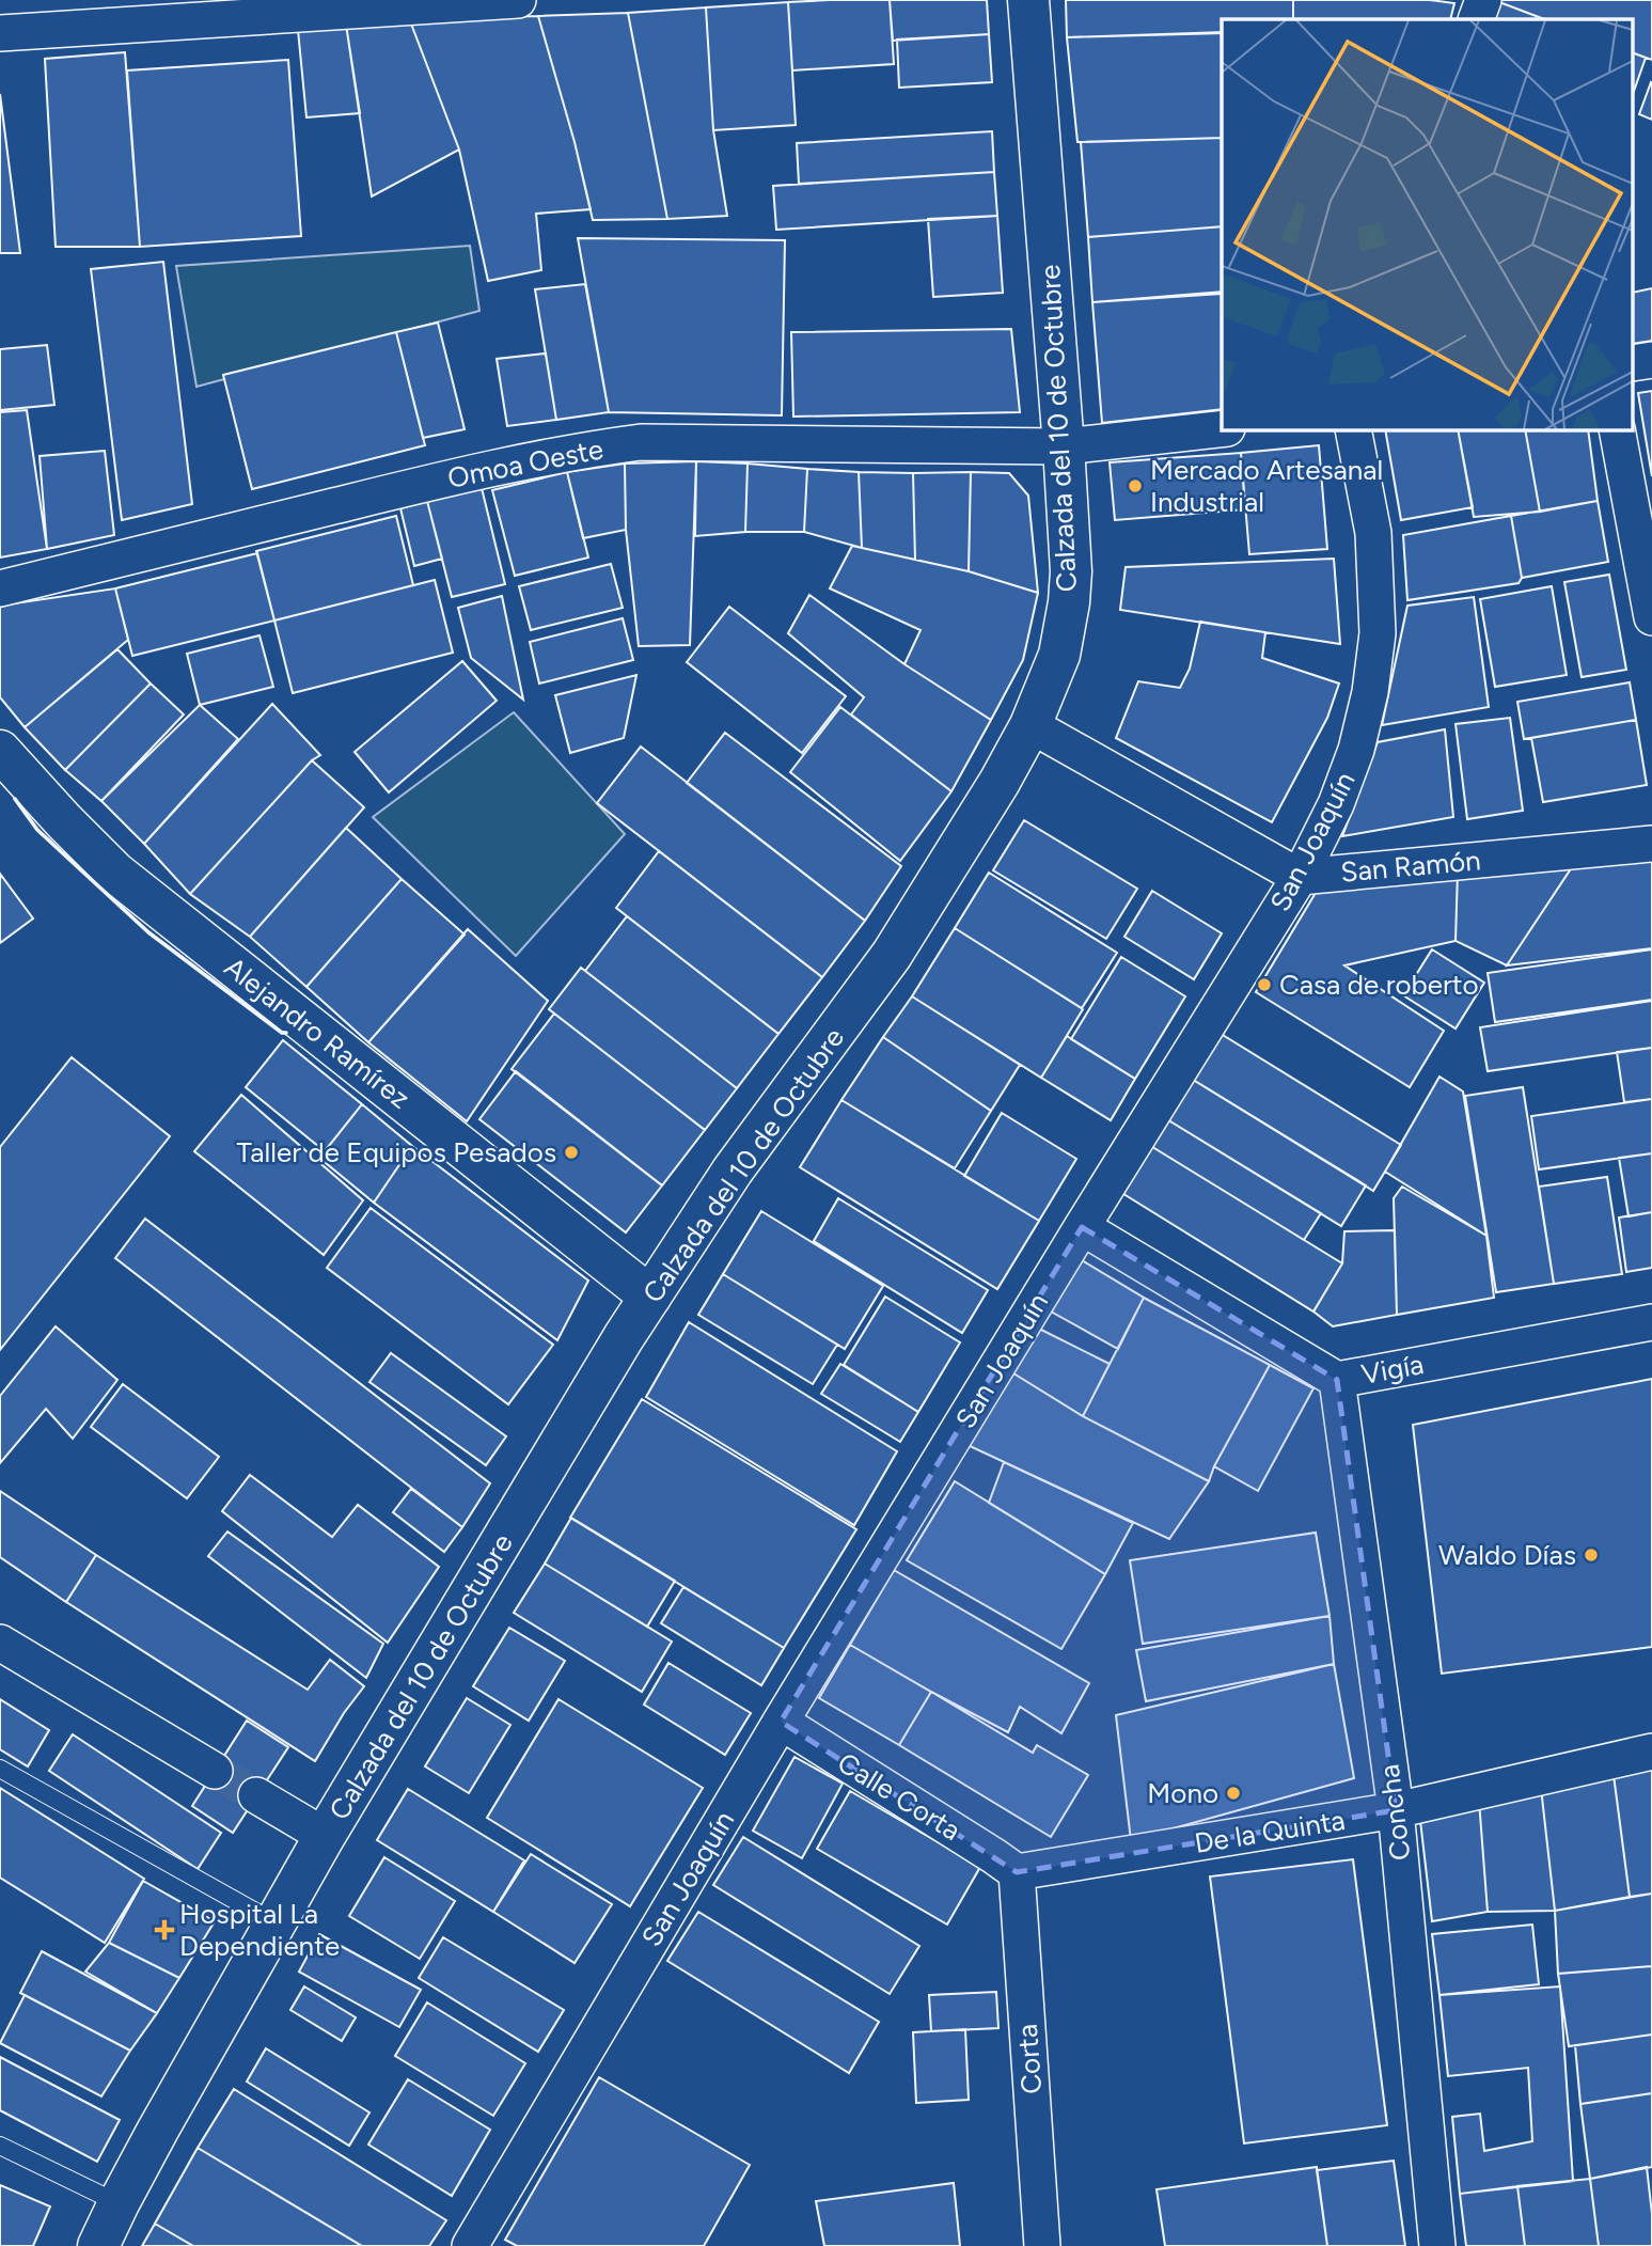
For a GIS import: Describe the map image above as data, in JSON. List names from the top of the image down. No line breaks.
{"streets":{"main road":["Calzada del 10 de Octubre","Alejandro Ramírez"],"street":["Omoa Oeste","San Joaquín","San Ramón","Vigía","Calle Corta","Concha","De la Quinta","Corta"]},"crossings":[["Calzada del 10 de Octubre","Omoa Oeste"],["Calzada del 10 de Octubre","San Ramón"],["Calzada del 10 de Octubre","Alejandro Ramírez"],["San Joaquín","San Ramón"],["San Joaquín","Vigía"],["San Joaquín","Calle Corta"],["Vigía","Concha"],["Calle Corta","De la Quinta"],["Calle Corta","Corta"],["Concha","De la Quinta"],["De la Quinta","Corta"]],"places":{"other":["Mercado Artesanal Industrial","Casa de roberto","Taller de Equipos Pesados","Waldo Días","Mono"],"health":["Hospital La Dependiente"]}}
